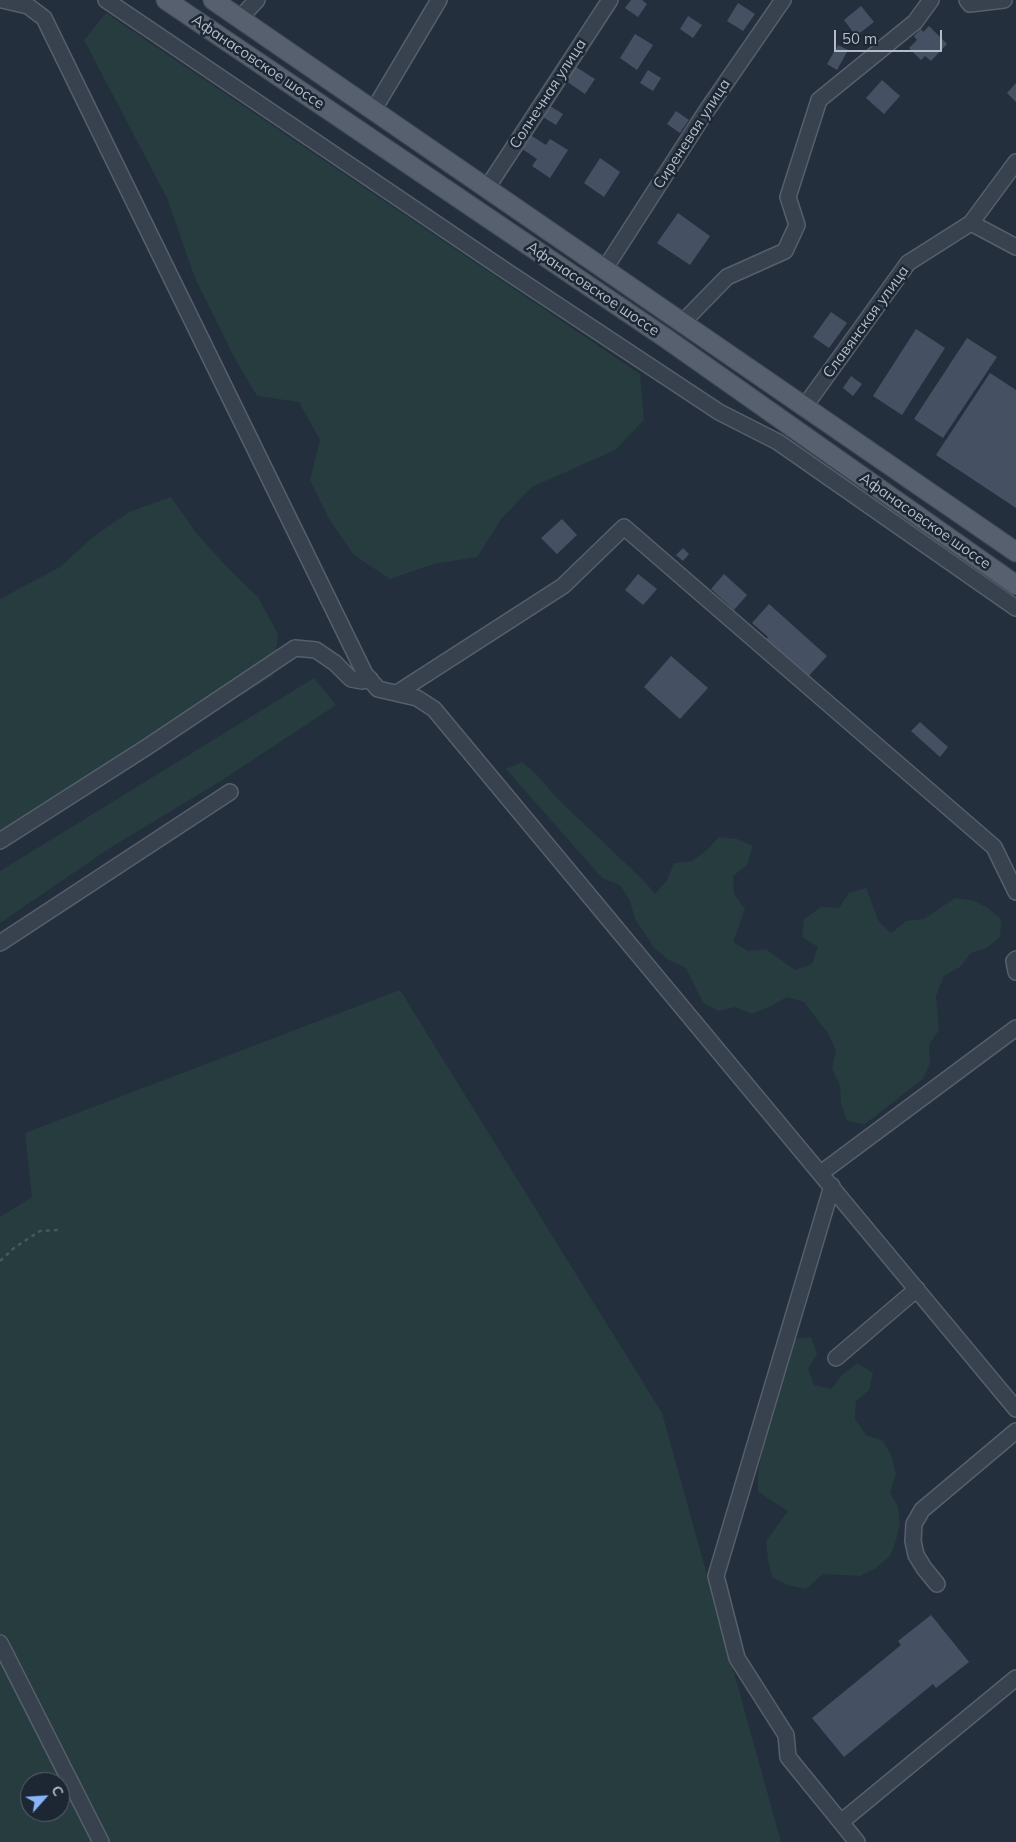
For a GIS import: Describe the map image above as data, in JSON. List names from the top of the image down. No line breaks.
{"streets":{"main road":["Афанасовское шоссе"],"street":["Солнечная улица","Сиреневая улица","Славянская улица"]},"crossings":[["Афанасовское шоссе","Солнечная улица"],["Афанасовское шоссе","Сиреневая улица"],["Афанасовское шоссе","Славянская улица"]],"scale_bar":"50 m","north":"top right"}
